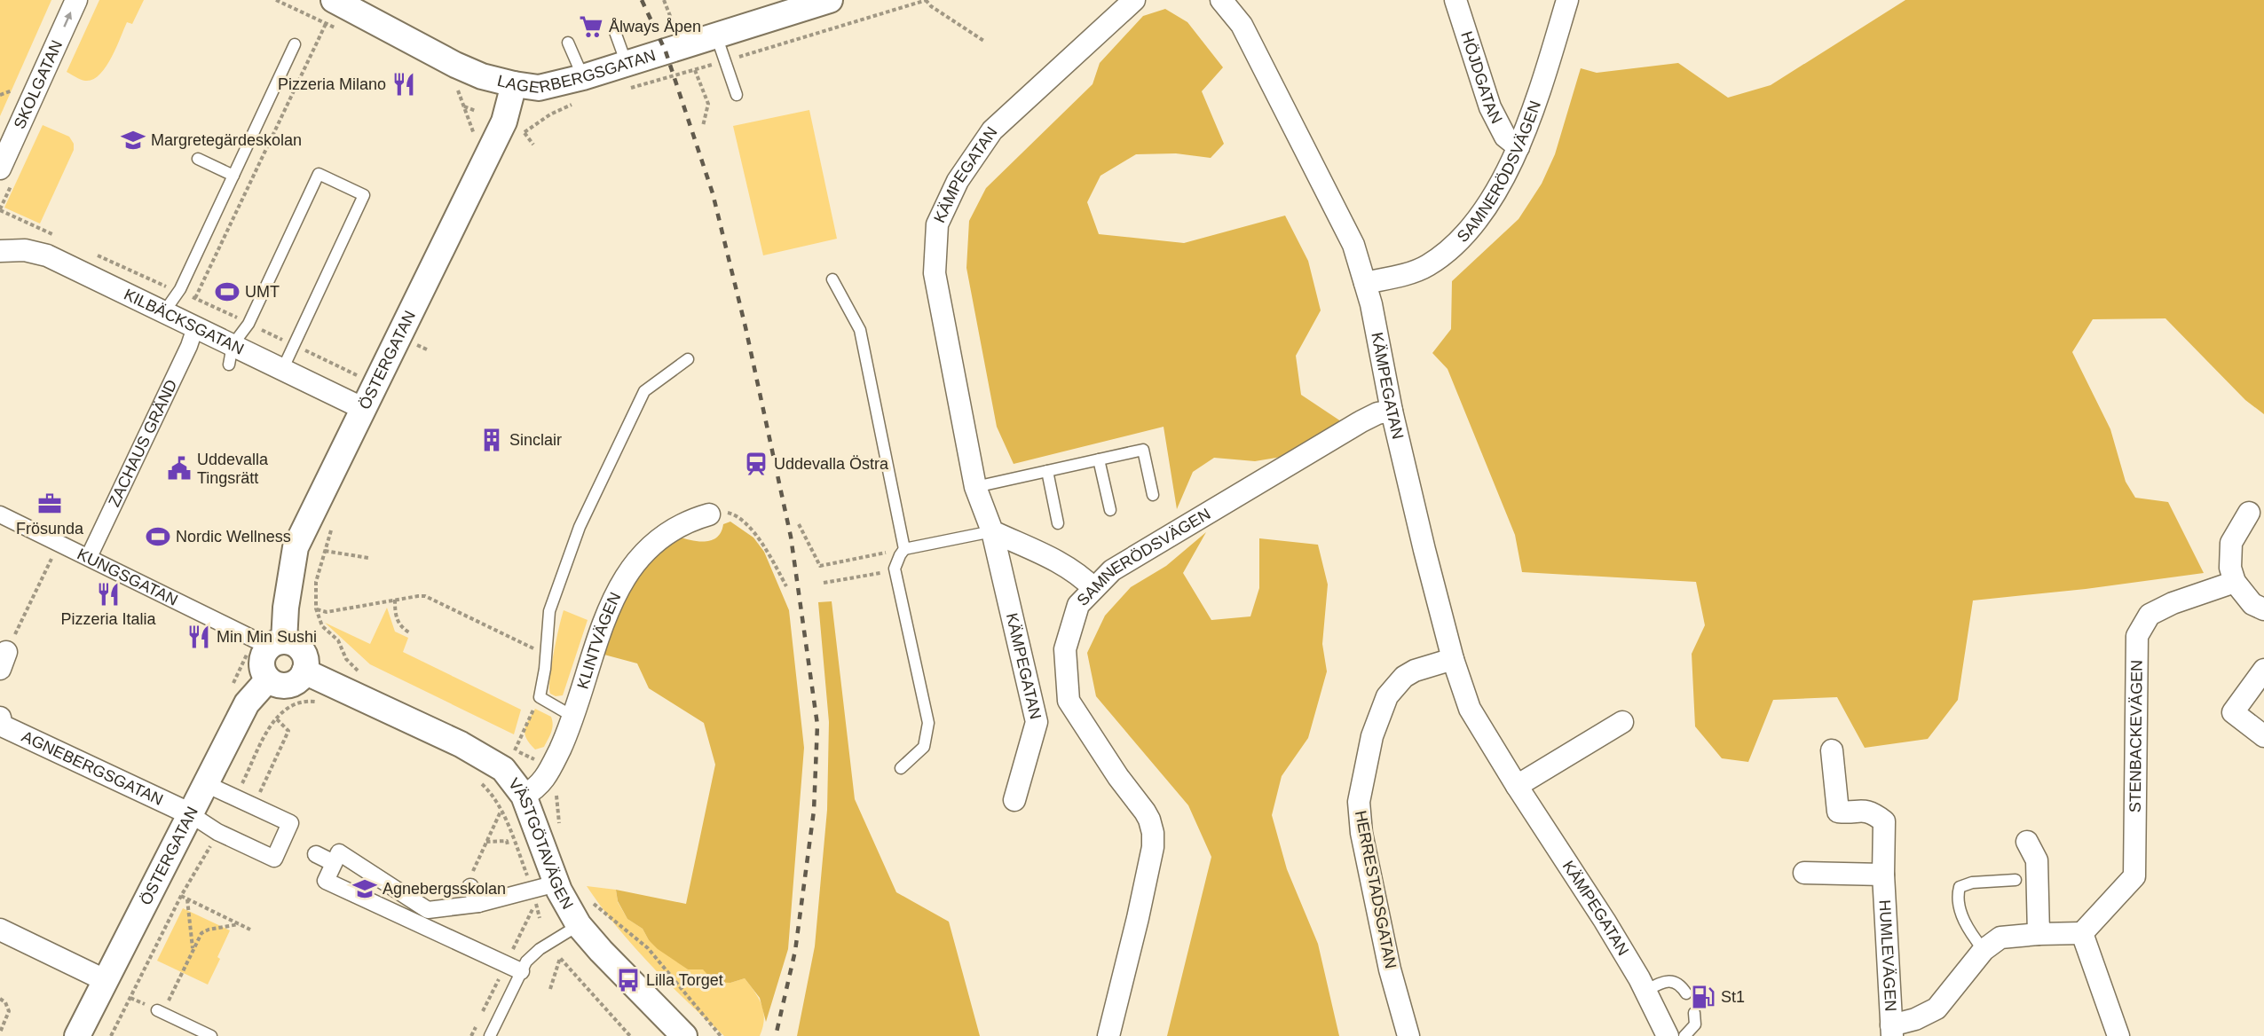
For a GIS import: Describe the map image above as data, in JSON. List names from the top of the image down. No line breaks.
{"streets":{"street":["LAGERBERGSGATAN","HÖJDGATAN","SKOLGATAN","SAMNERÖDSVÄGEN","KÄMPEGATAN","KILBÄCKSGATAN","ÖSTERGATAN","ZACHAUS GRÄND","KUNGSGATAN","KLINTVÄGEN","STENBACKEVÄGEN","AGNEBERGSGATAN","VÄSTGÖTAVÄGEN","HERRESTADSGATAN","HUMLEVÄGEN"]},"crossings":[["LAGERBERGSGATAN","ÖSTERGATAN"],["HÖJDGATAN","SAMNERÖDSVÄGEN"],["SAMNERÖDSVÄGEN","KÄMPEGATAN"],["KÄMPEGATAN","HERRESTADSGATAN"],["KILBÄCKSGATAN","ÖSTERGATAN"],["KILBÄCKSGATAN","ZACHAUS GRÄND"],["ÖSTERGATAN","AGNEBERGSGATAN"],["ÖSTERGATAN","VÄSTGÖTAVÄGEN"],["ZACHAUS GRÄND","KUNGSGATAN"],["KLINTVÄGEN","VÄSTGÖTAVÄGEN"]],"one_way":["SKOLGATAN"],"places":{"supermarket":["Ålways Åpen"],"restaurant":["Pizzeria Milano","Pizzeria Italia","Min Min Sushi"],"school or university":["Margretegärdeskolan","Agnebergsskolan"],"sports":["UMT","Nordic Wellness"],"building":["Sinclair"],"station":["Uddevalla Östra"],"public building":["Uddevalla Tingsrätt"],"office":["Frösunda"],"bus stop":["Lilla Torget"],"fuel station":["St1"]}}
